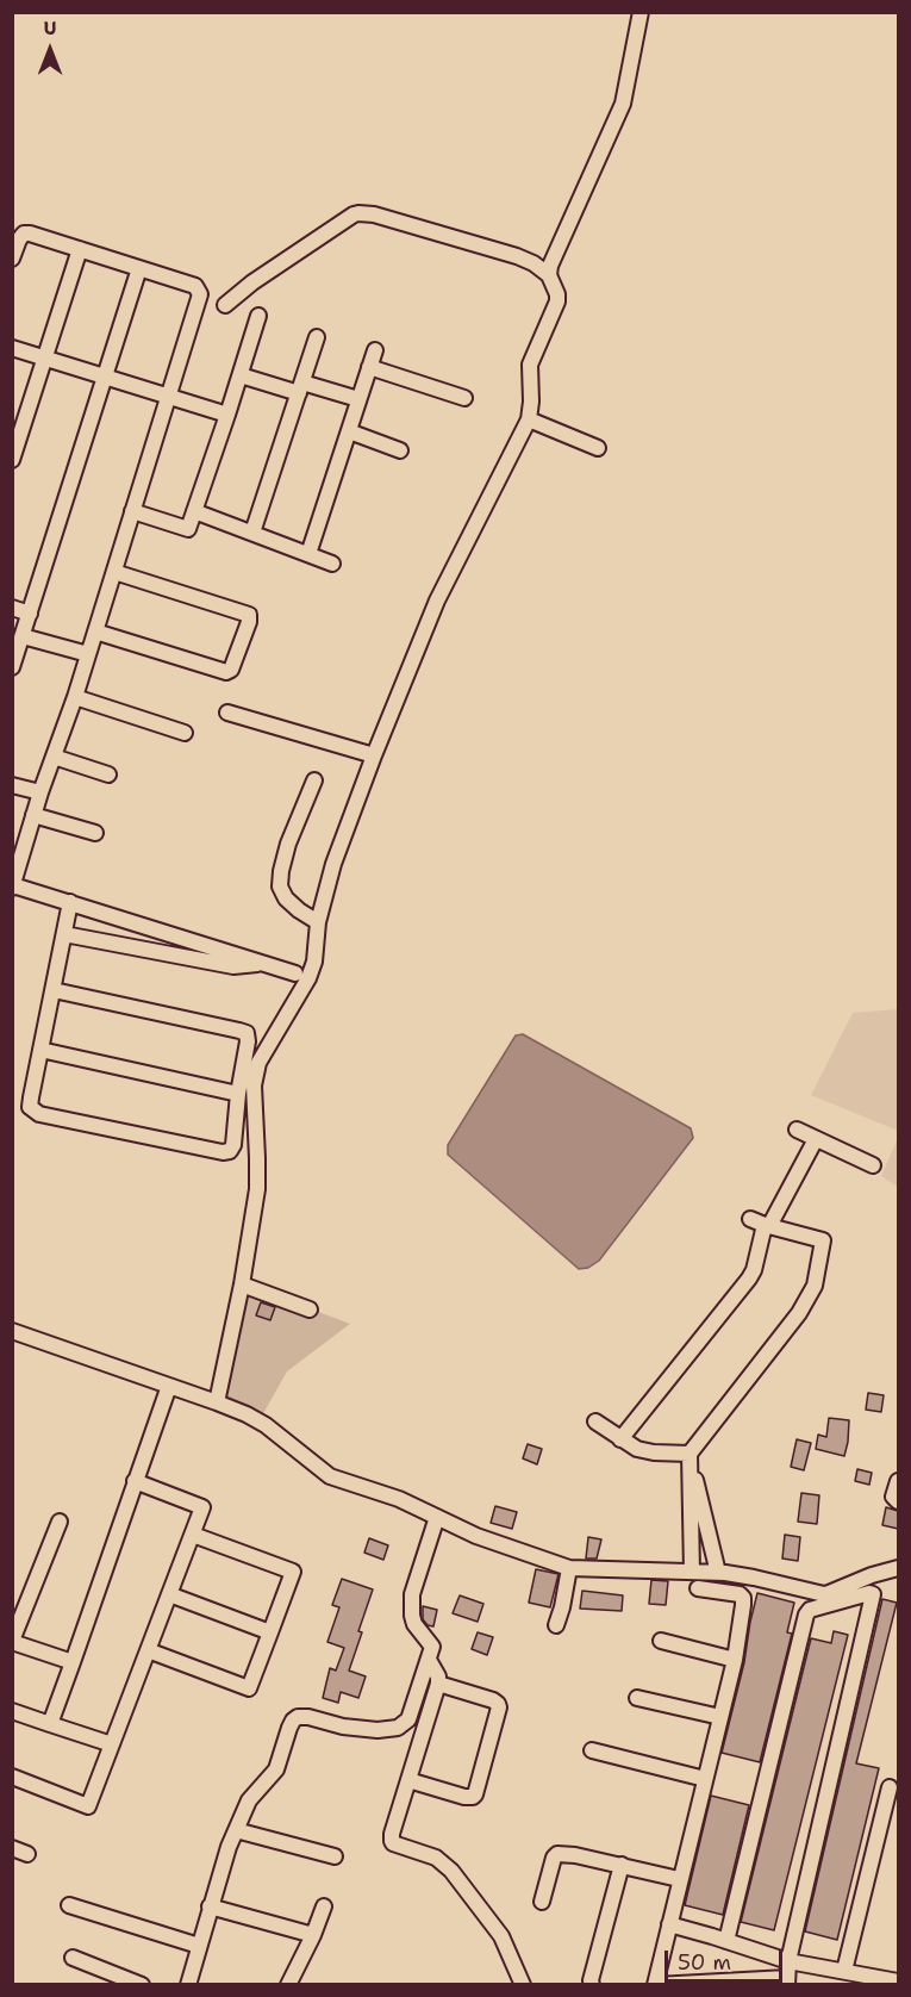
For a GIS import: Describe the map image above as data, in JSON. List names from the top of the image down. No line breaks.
{"scale_bar":"50 m","north":"top"}
